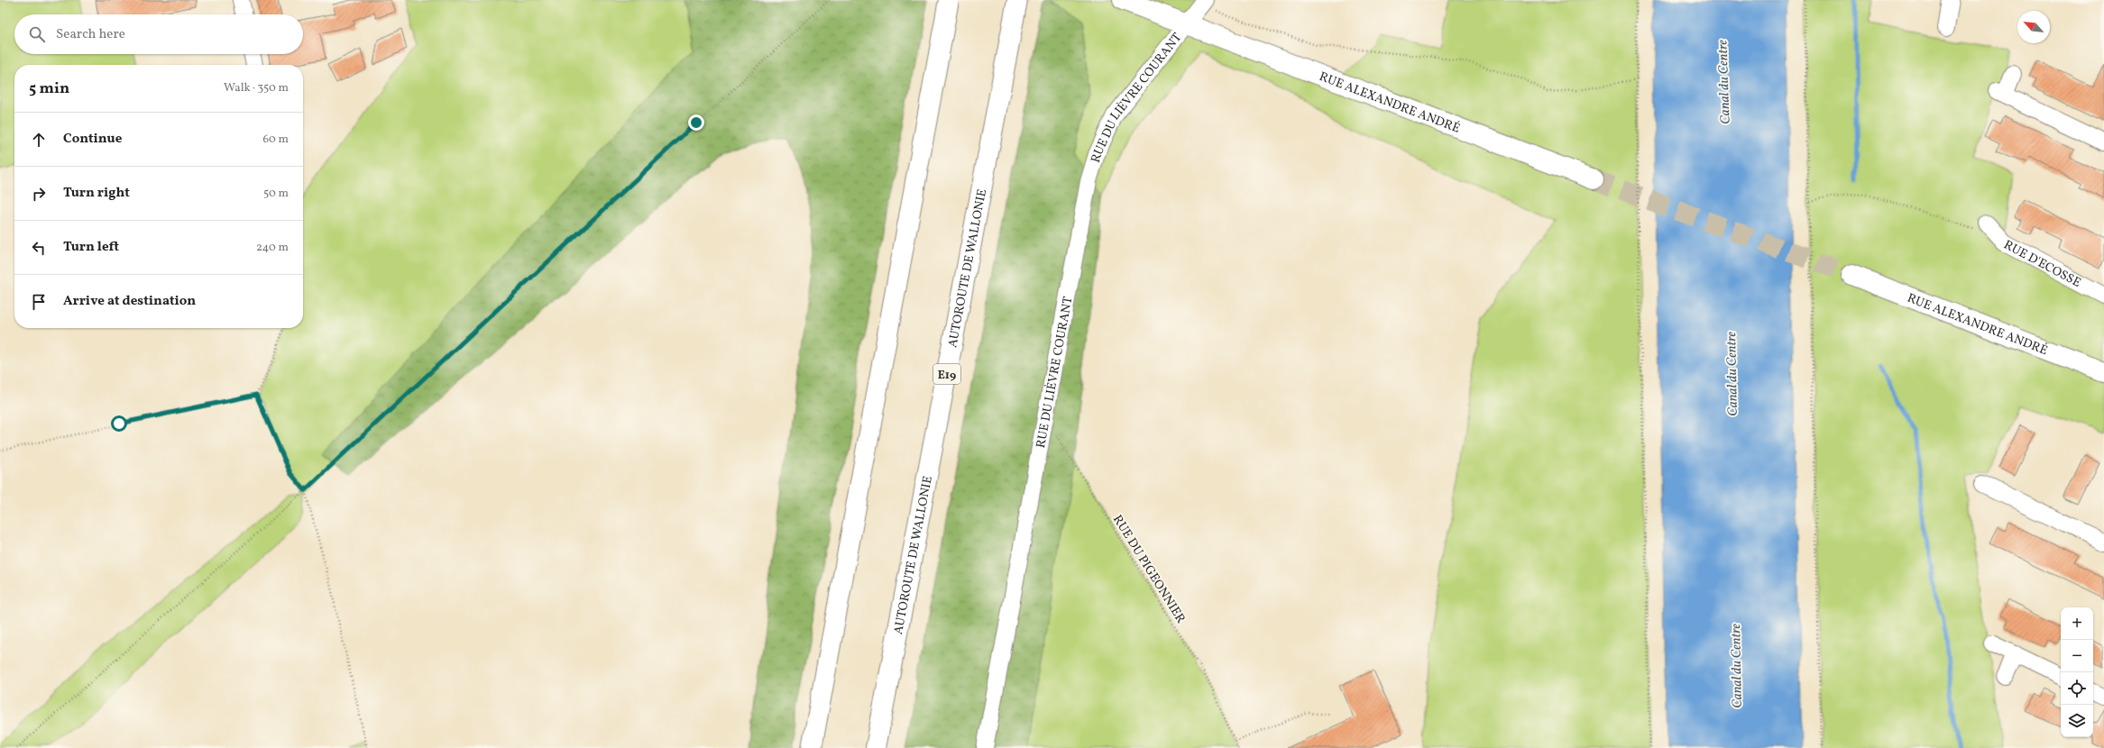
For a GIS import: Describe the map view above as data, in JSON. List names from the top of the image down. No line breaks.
{"streets":{"main road":["RUE ALEXANDRE ANDRÉ","AUTOROUTE DE WALLONIE","E19"],"street":["RUE DU LIÈVRE COURANT","RUE D'ECOSSE"],"path":["RUE DU PIGEONNIER"]},"crossings":[["RUE DU LIÈVRE COURANT","RUE ALEXANDRE ANDRÉ"],["RUE DU LIÈVRE COURANT","RUE DU PIGEONNIER"]],"water":["Canal du Centre"],"north":"top left","page":{"search":"Search here","heading":["5 min","Walk · 350 m"],"list":[["Continue","60 m"],["Turn right","50 m"],["Turn left","240 m"],"Arrive at destination"],"map_buttons":["+","−"]}}
